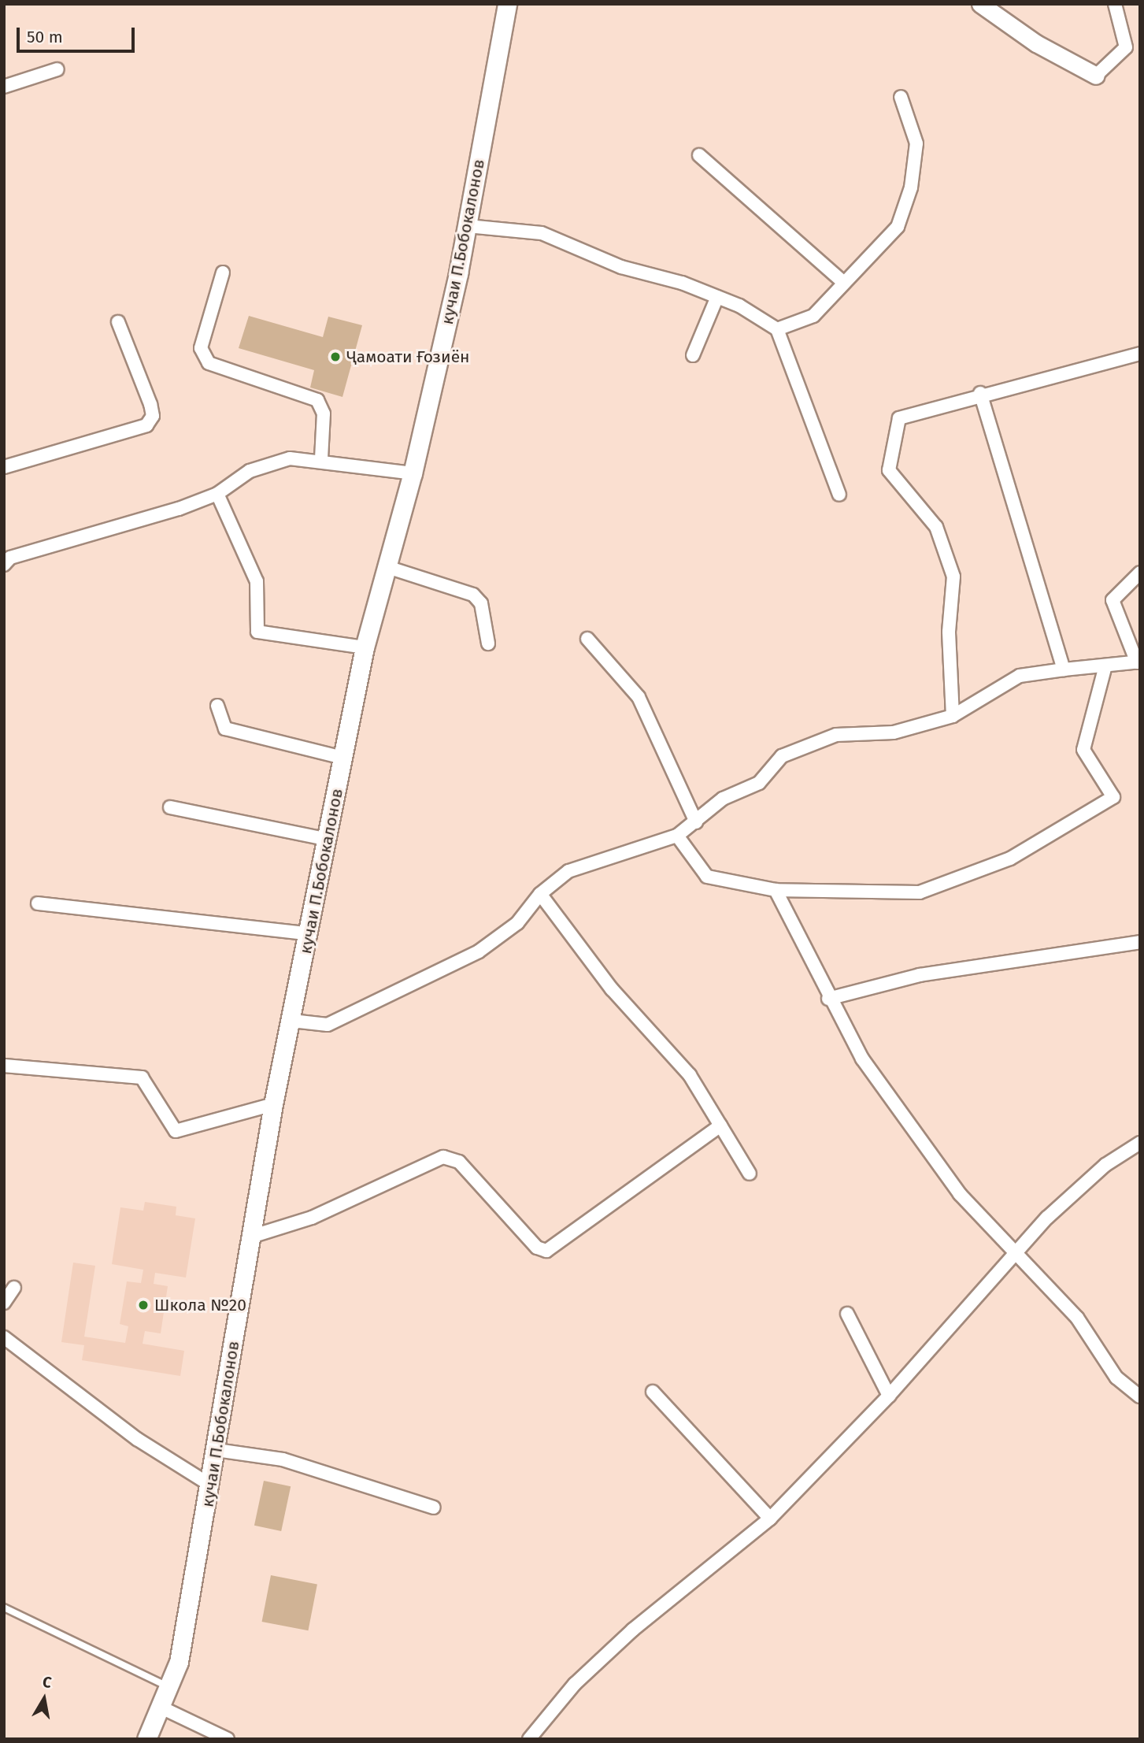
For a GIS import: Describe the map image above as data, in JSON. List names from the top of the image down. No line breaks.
{"streets":{"main road":["кучаи П.Бобокалонов"]},"places":["Ҷамоати Ғозиён","Школа №20"],"scale_bar":"50 m","north":"top"}
